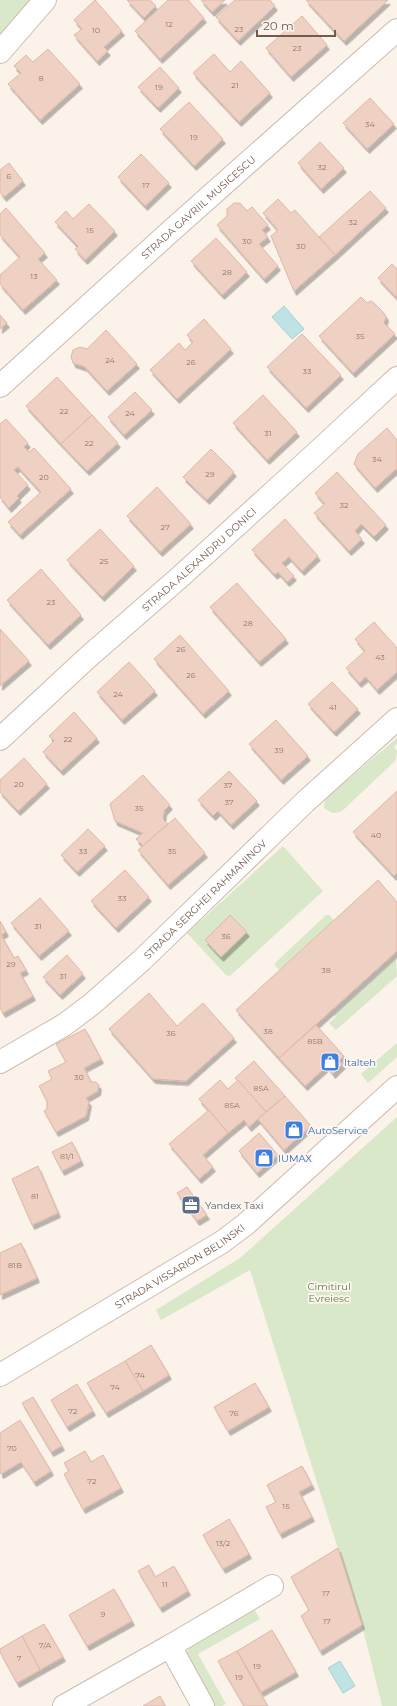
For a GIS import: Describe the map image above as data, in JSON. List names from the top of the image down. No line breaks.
{"streets":{"street":["STRADA GAVRIIL MUSICESCU","STRADA ALEXANDRU DONICI","STRADA SERGHEI RAHMANINOV","STRADA VISSARION BELINSKI"]},"parks":["Cimitirul Evreiesc"],"places":{"shop":["Italteh","AutoService","IUMAX"],"office":["Yandex Taxi"]},"house_numbers":["12","23","10","23","8","21","19","34","19","32","6","17","32","15","30","30","28","13","35","24","26","33","22","24","31","22","34","29","20","32","27","25","23","28","26","43","26","24","41","22","39","20","37","37","35","40","33","35","33","31","36","29","38","31","38","36","85B","30","85A","85A","81/1","81","81B","74","74","72","76","70","72","15","13/2","11","17","9","17","7/A","7","19","19"],"scale_bar":"20 m"}
